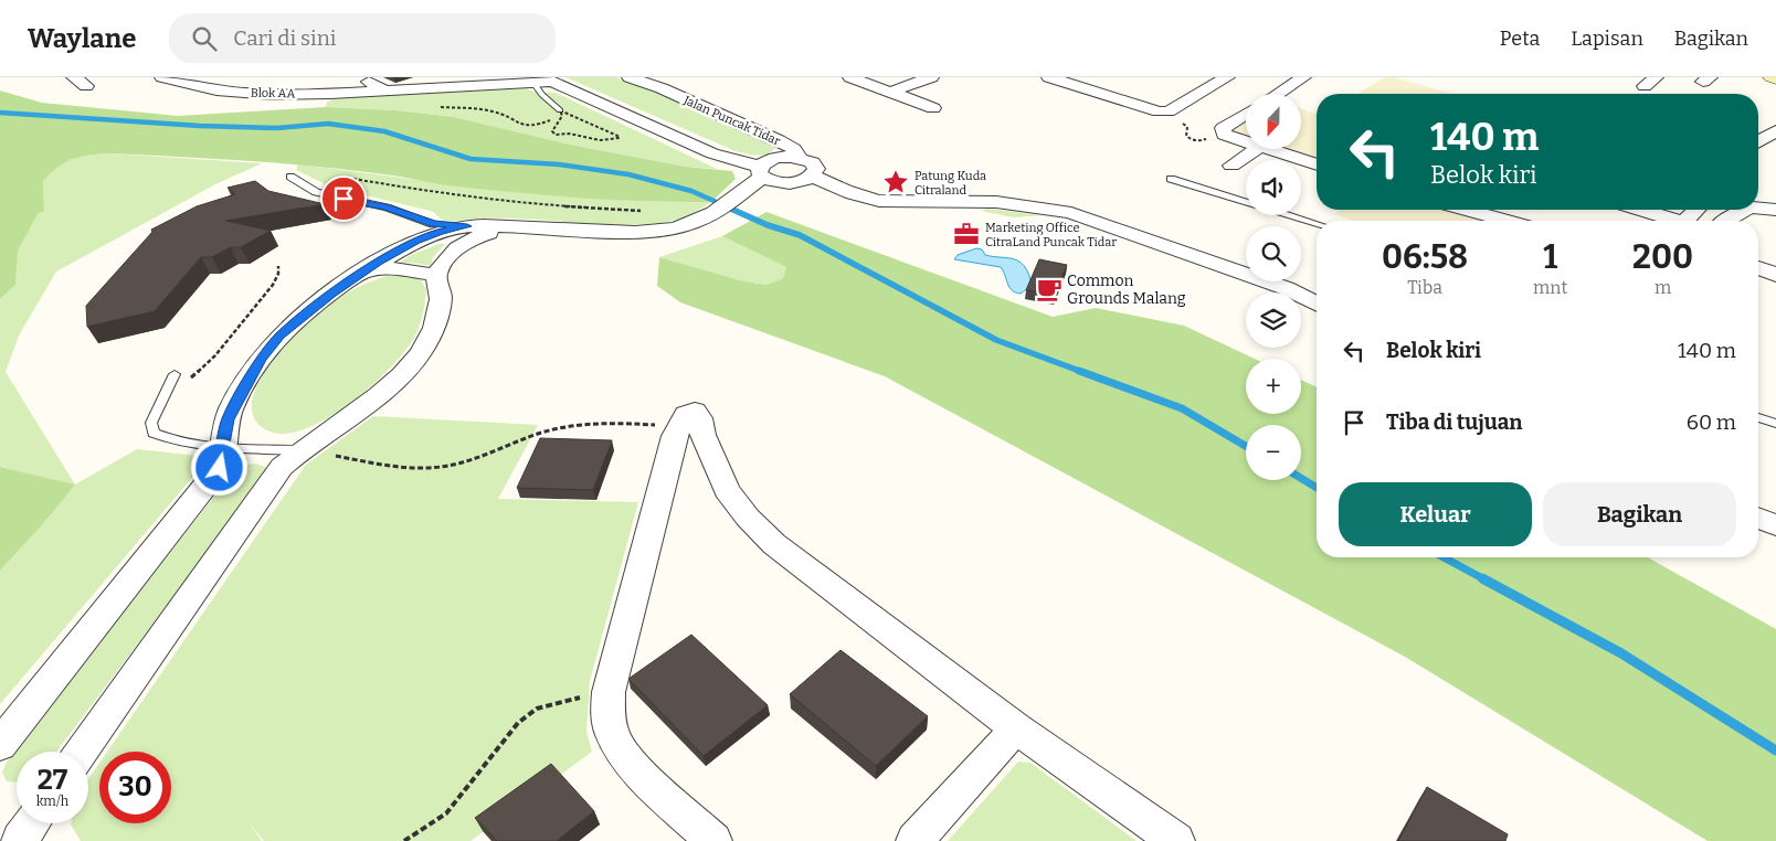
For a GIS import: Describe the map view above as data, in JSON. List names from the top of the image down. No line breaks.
{"streets":{"street":["Blok AA","Jalan Puncak Tidar"]},"places":{"place":["Patung Kuda Citraland"],"office":["Marketing Office CitraLand Puncak Tidar"],"cafe":["Common Grounds Malang"]},"north":"bottom","page":{"header":"Waylane","search":"Cari di sini","nav":["Peta","Lapisan","Bagikan"],"map_buttons":["+","−"],"turn":["140 m","Belok kiri"],"eta":["06:58","Tiba","1","mnt","200","m"],"list":[{"name":"Belok kiri","value":"140 m"},{"name":"Tiba di tujuan","value":"60 m"}],"buttons":["Keluar","Bagikan"],"speed":"27 km/h","limit":"30"}}
